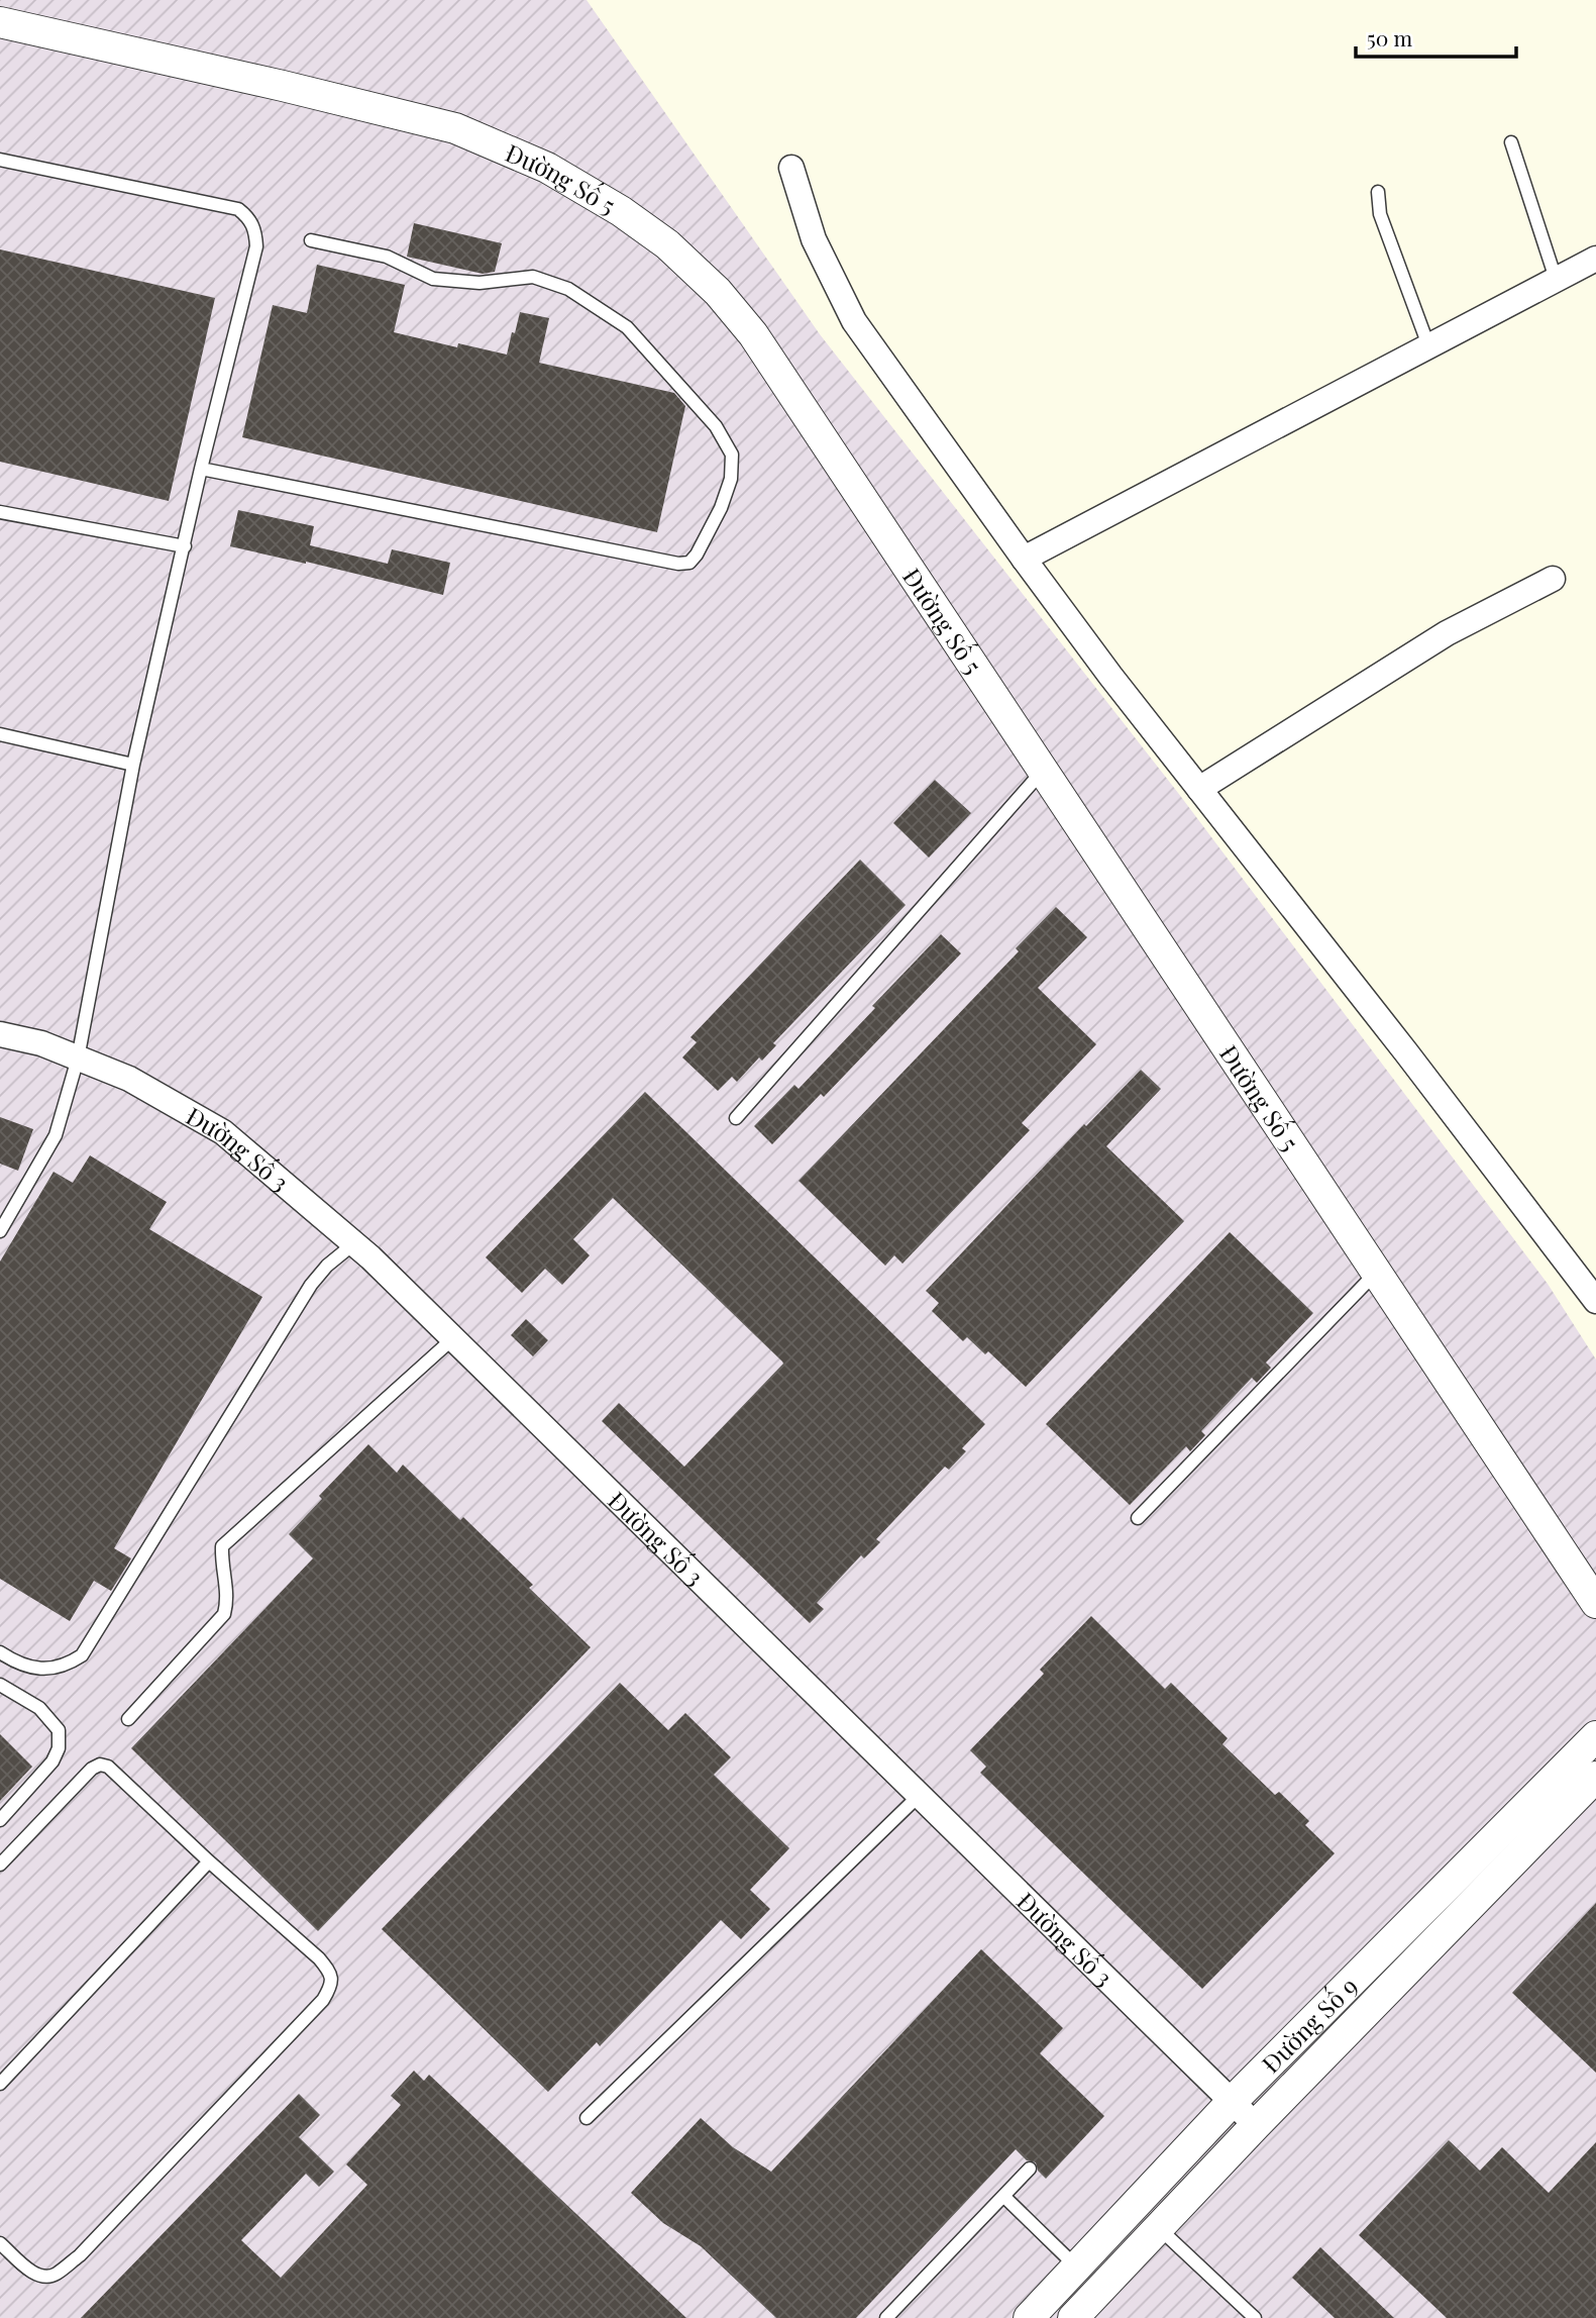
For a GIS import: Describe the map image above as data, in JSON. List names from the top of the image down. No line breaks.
{"streets":{"street":["Đường Số 5","Đường Số 3","Đường Số 9"]},"crossings":[["Đường Số 3","Đường Số 9"]],"scale_bar":"50 m"}
